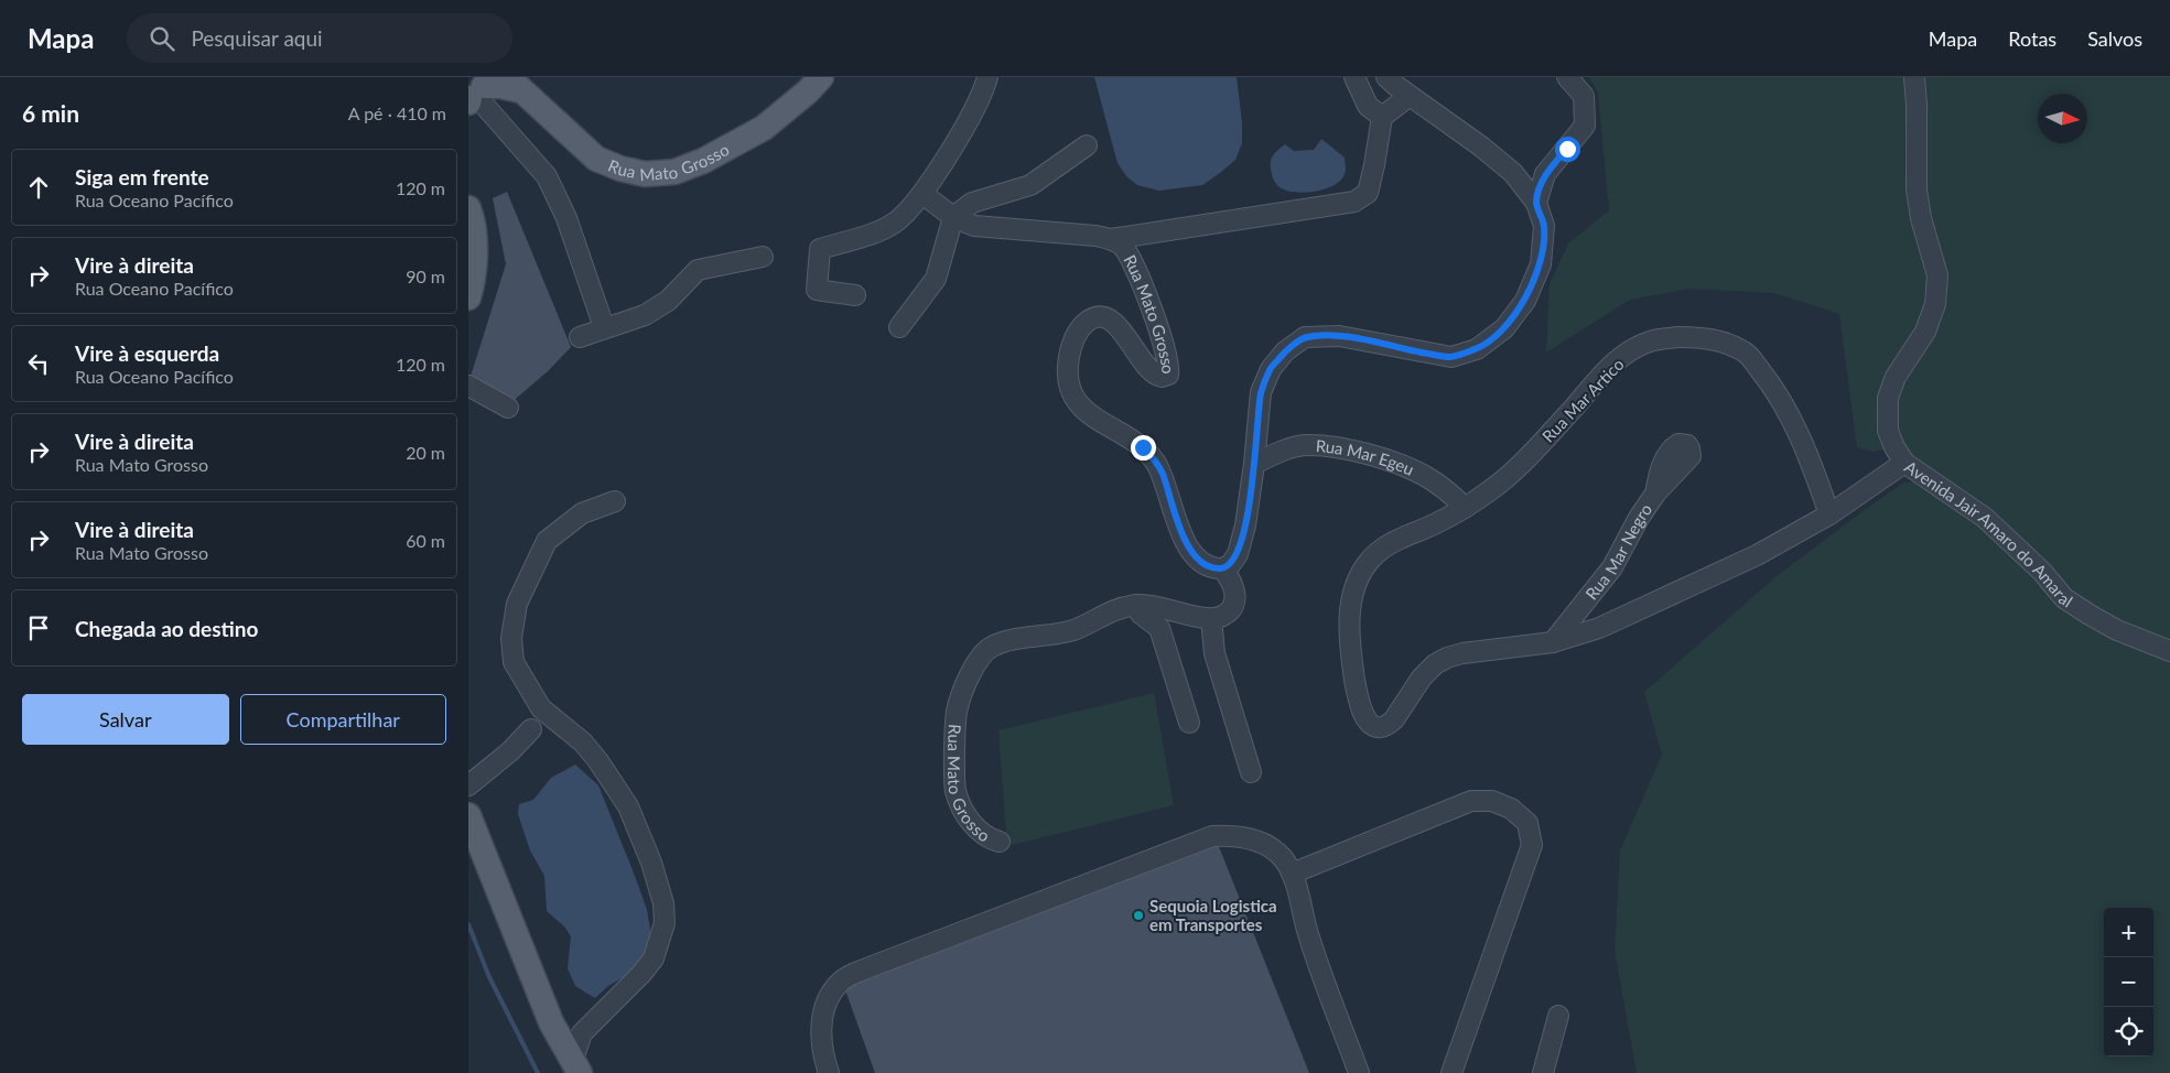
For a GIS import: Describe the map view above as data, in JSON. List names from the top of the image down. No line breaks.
{"streets":{"main road":["Rua Mato Grosso"],"street":["Rua Mar Artico","Rua Mar Egeu","Avenida Jair Amaro do Amaral","Rua Mar Negro"]},"crossings":[["Rua Mar Artico","Rua Mar Egeu"],["Rua Mar Artico","Rua Mar Negro"]],"places":["Sequoia Logistica em Transportes"],"north":"right","page":{"header":"Mapa","search":"Pesquisar aqui","nav":["Mapa","Rotas","Salvos"],"heading":["6 min","A pé · 410 m"],"list":[["Siga em frente","Rua Oceano Pacífico","120 m"],["Vire à direita","Rua Oceano Pacífico","90 m"],["Vire à esquerda","Rua Oceano Pacífico","120 m"],["Vire à direita","Rua Mato Grosso","20 m"],["Vire à direita","Rua Mato Grosso","60 m"],"Chegada ao destino"],"buttons":["Salvar","Compartilhar"],"map_buttons":["+","−"]}}
